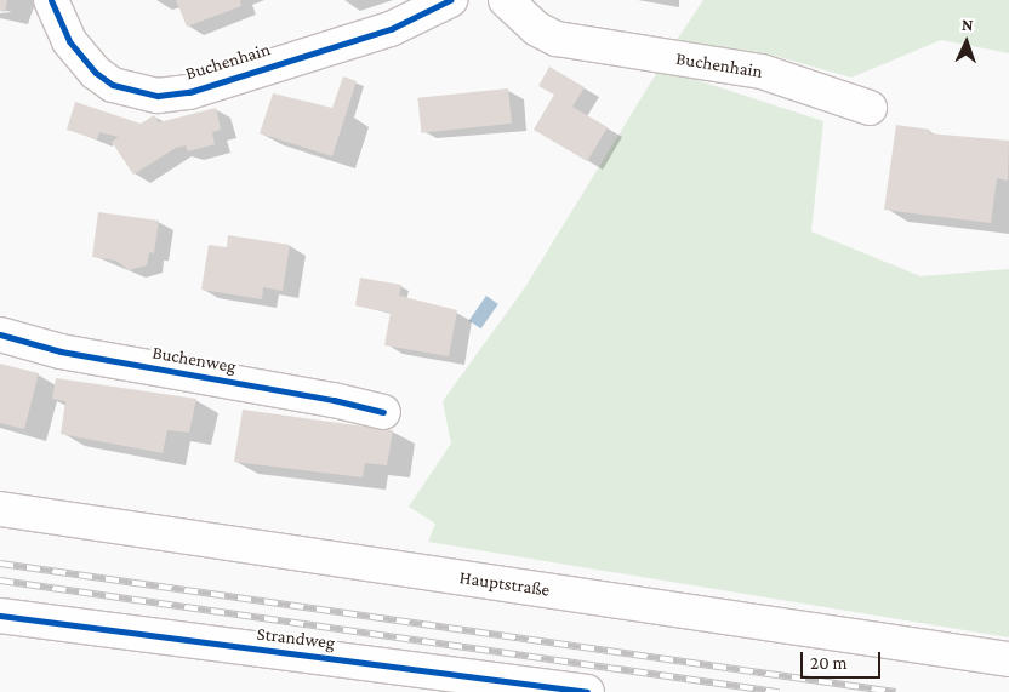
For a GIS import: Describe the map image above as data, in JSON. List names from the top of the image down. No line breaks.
{"streets":{"street":["Buchenhain","Buchenweg","Hauptstraße","Strandweg"]},"scale_bar":"20 m","north":"top"}
